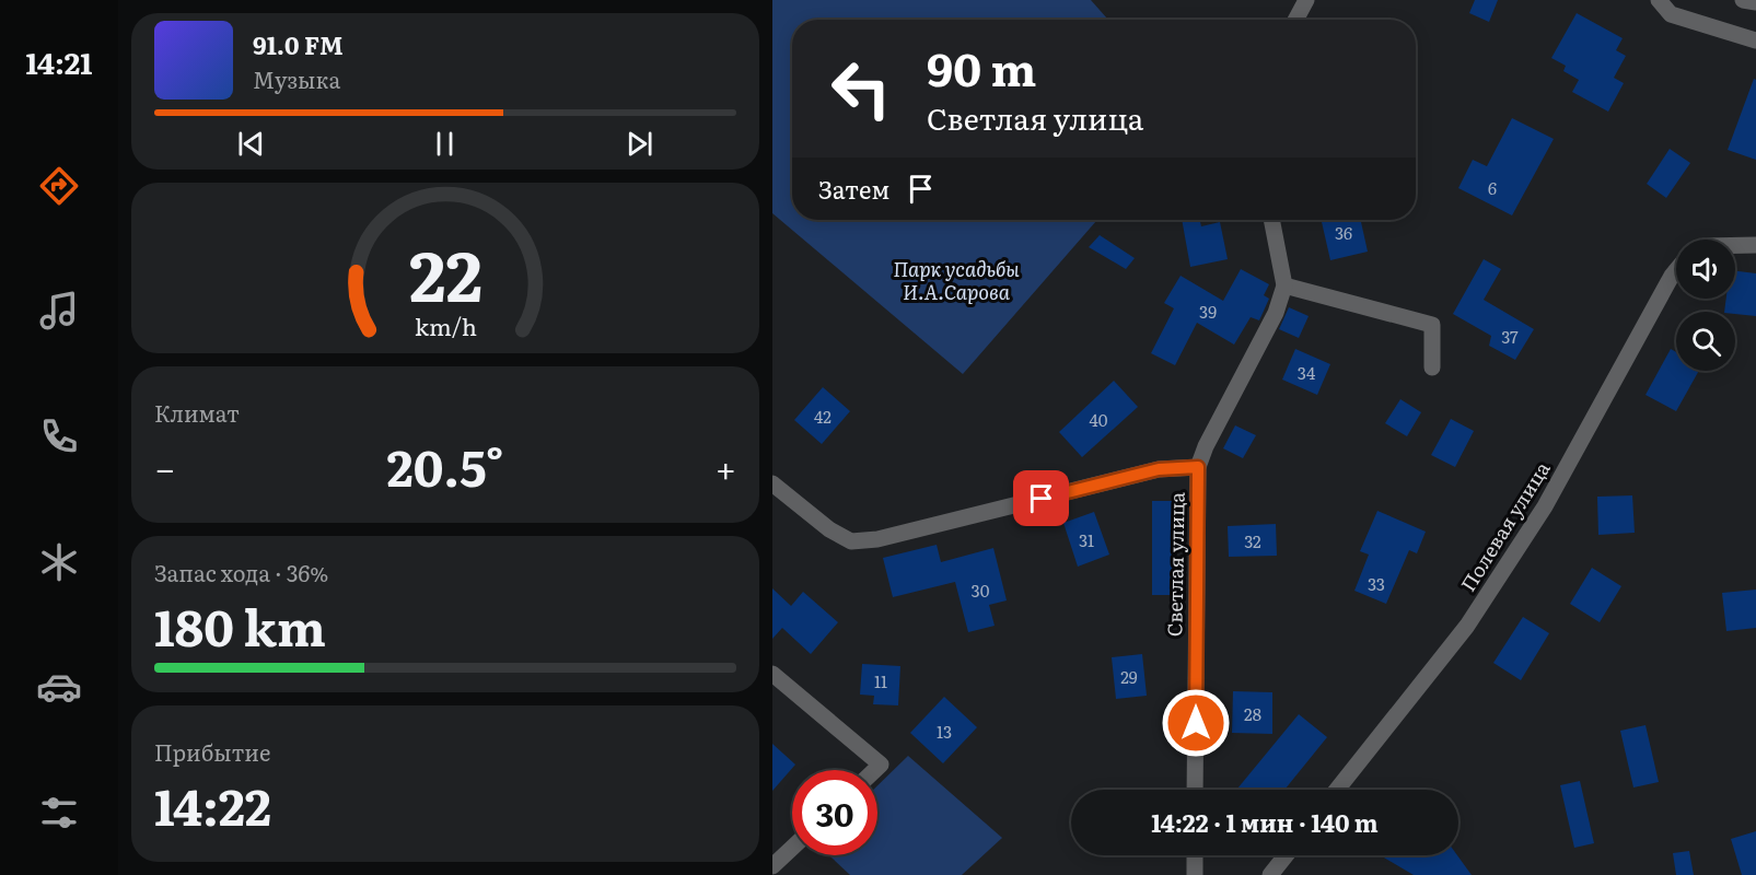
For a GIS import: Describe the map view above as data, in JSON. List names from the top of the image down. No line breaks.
{"streets":{"street":["Полевая улица","Светлая улица"]},"parks":["Парк усадьбы И.А.Сарова"],"house_numbers":["6","36","39","37","34","42","40","31","32","33","30","29","11","28","13"],"page":{"tabs":"14:21","turn":["90 m","Светлая улица"],"song":["91.0 FM","Музыка"],"then":"Затем","tile":["Климат",["Запас хода · 36%","180 km"],["Прибытие","14:22"]],"heat":["−","20.5°","+"],"limit":"30","trip":"14:22 · 1 мин · 140 m","gauge":["22","km/h"]}}
